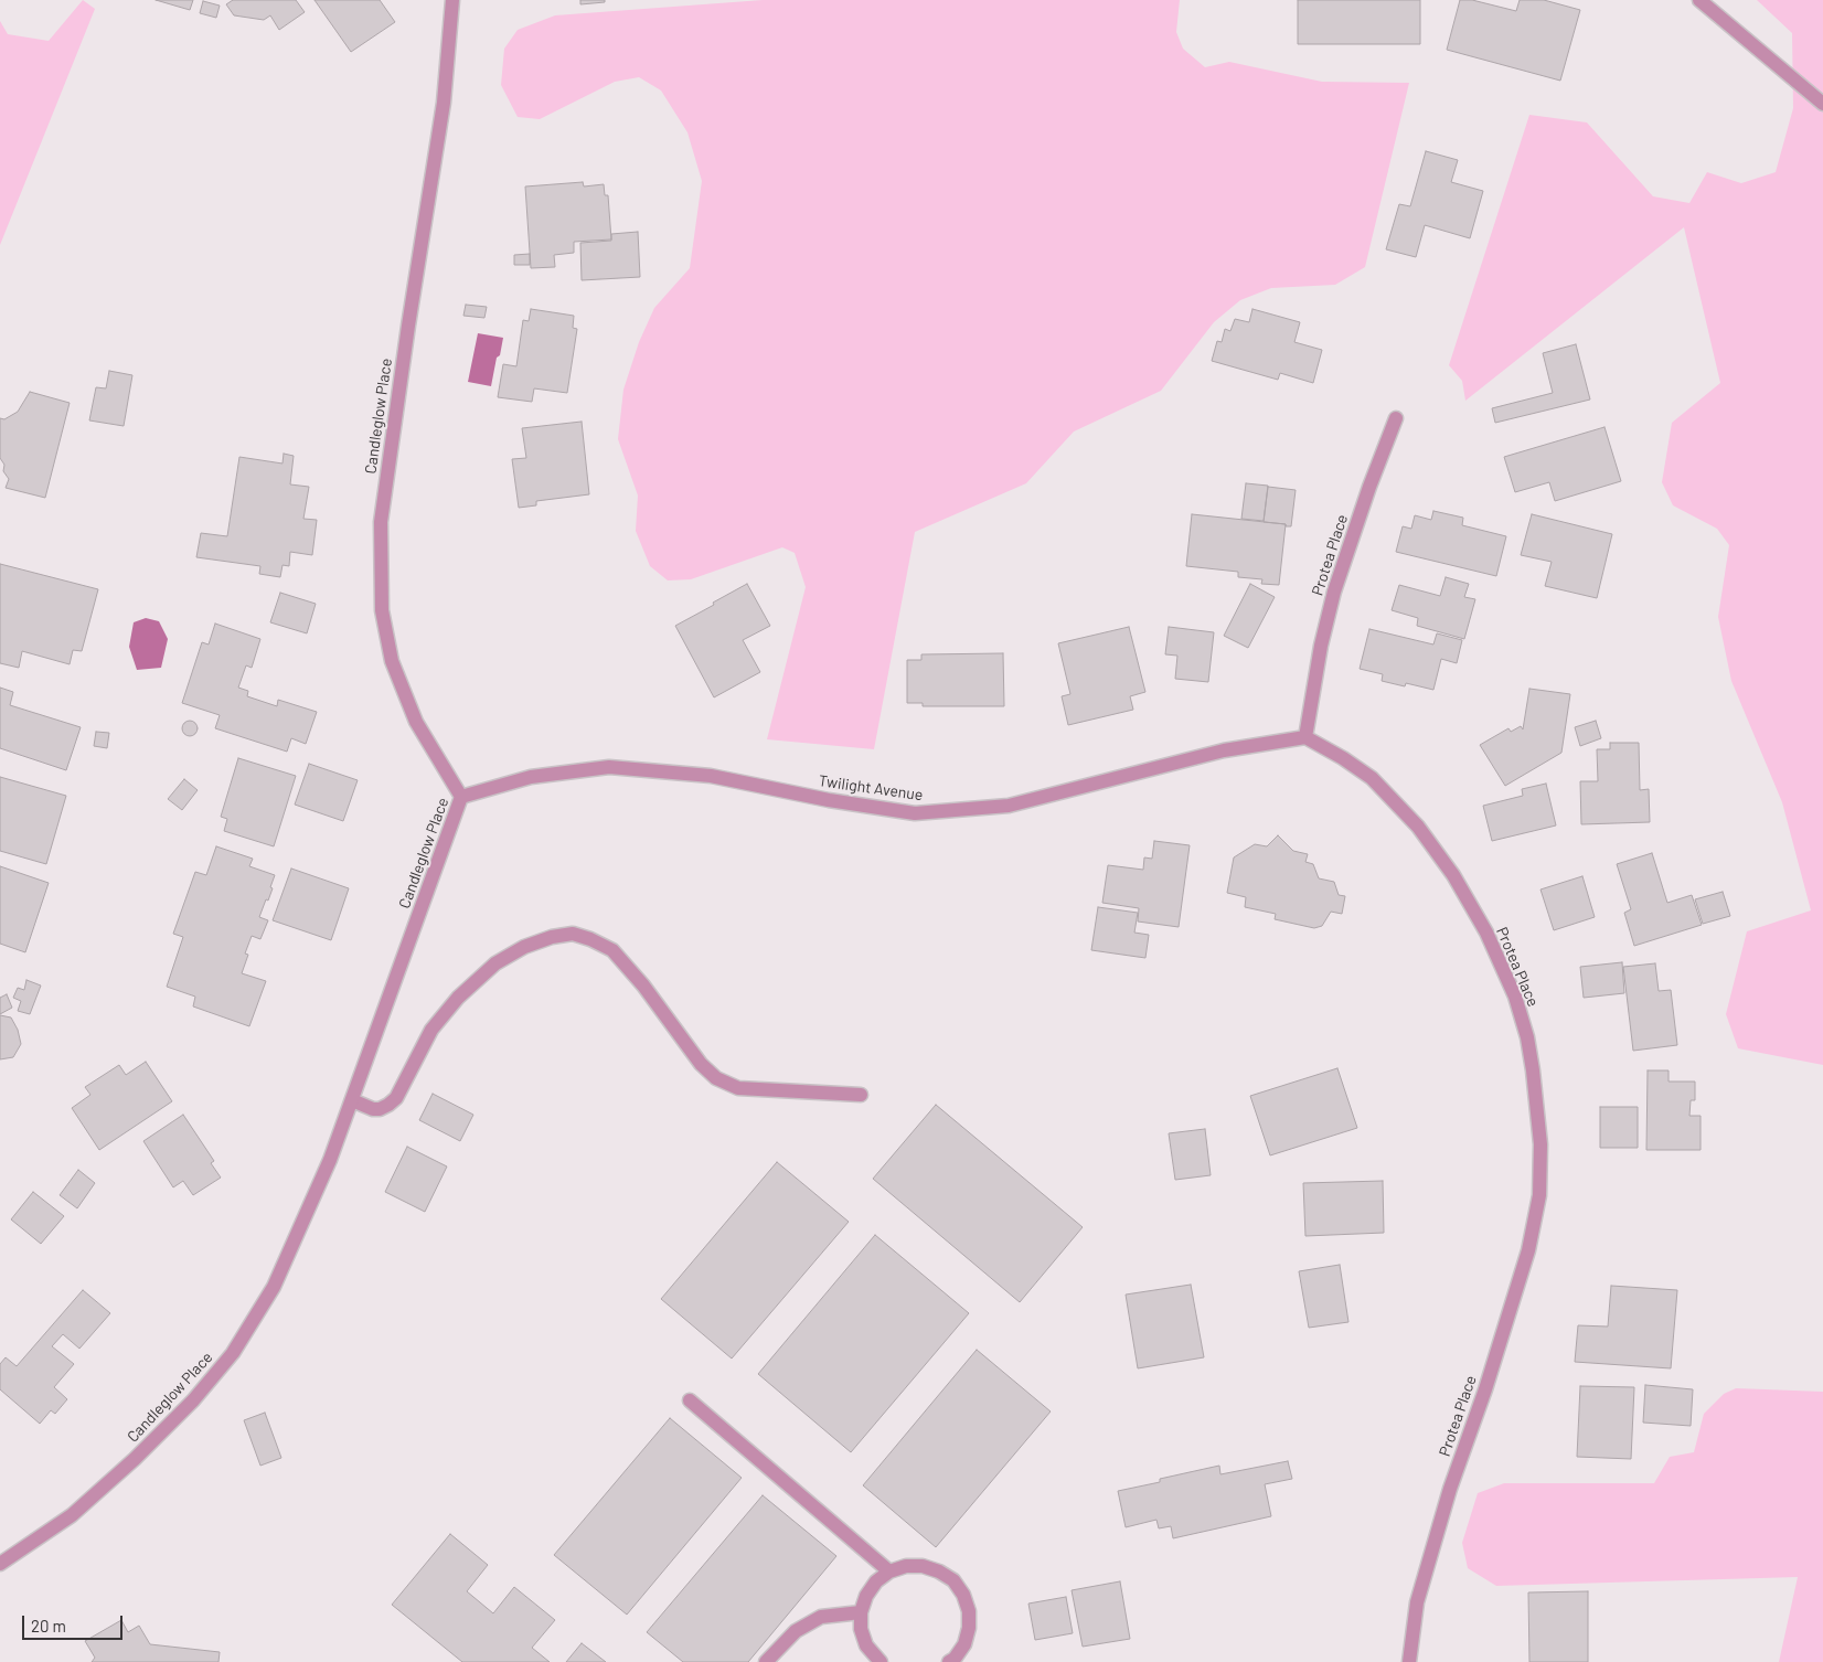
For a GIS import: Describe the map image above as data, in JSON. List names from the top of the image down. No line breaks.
{"streets":{"street":["Candleglow Place","Protea Place","Twilight Avenue"]},"crossings":[["Candleglow Place","Twilight Avenue"],["Protea Place","Twilight Avenue"]],"scale_bar":"20 m"}
